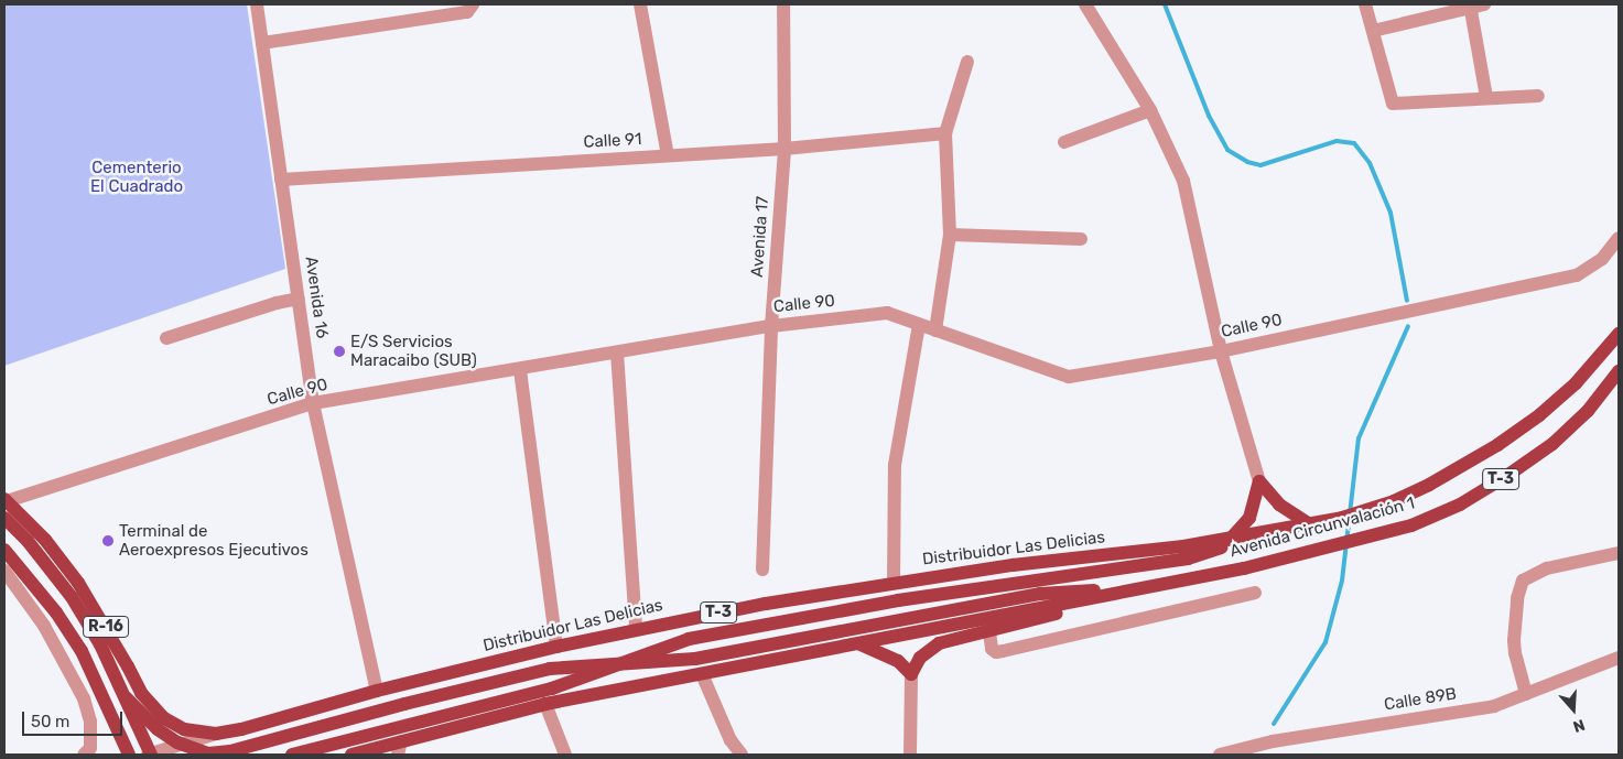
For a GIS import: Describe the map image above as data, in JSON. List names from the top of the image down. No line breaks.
{"streets":{"main road":["T-3","Avenida Circunvalación 1","Distribuidor Las Delicias","R-16"],"street":["Calle 91","Avenida 17","Avenida 16","Calle 90","Calle 89B"]},"crossings":[["Calle 91","Avenida 17"],["Calle 91","Avenida 16"],["Avenida 17","Calle 90"],["Avenida 16","Calle 90"],["Avenida 16","Distribuidor Las Delicias"],["Calle 90","Distribuidor Las Delicias"],["T-3","Avenida Circunvalación 1"],["Avenida Circunvalación 1","Distribuidor Las Delicias"]],"parks":["Cementerio El Cuadrado"],"places":["E/S Servicios Maracaibo (SUB)","Terminal de Aeroexpresos Ejecutivos"],"scale_bar":"50 m","north":"bottom"}
